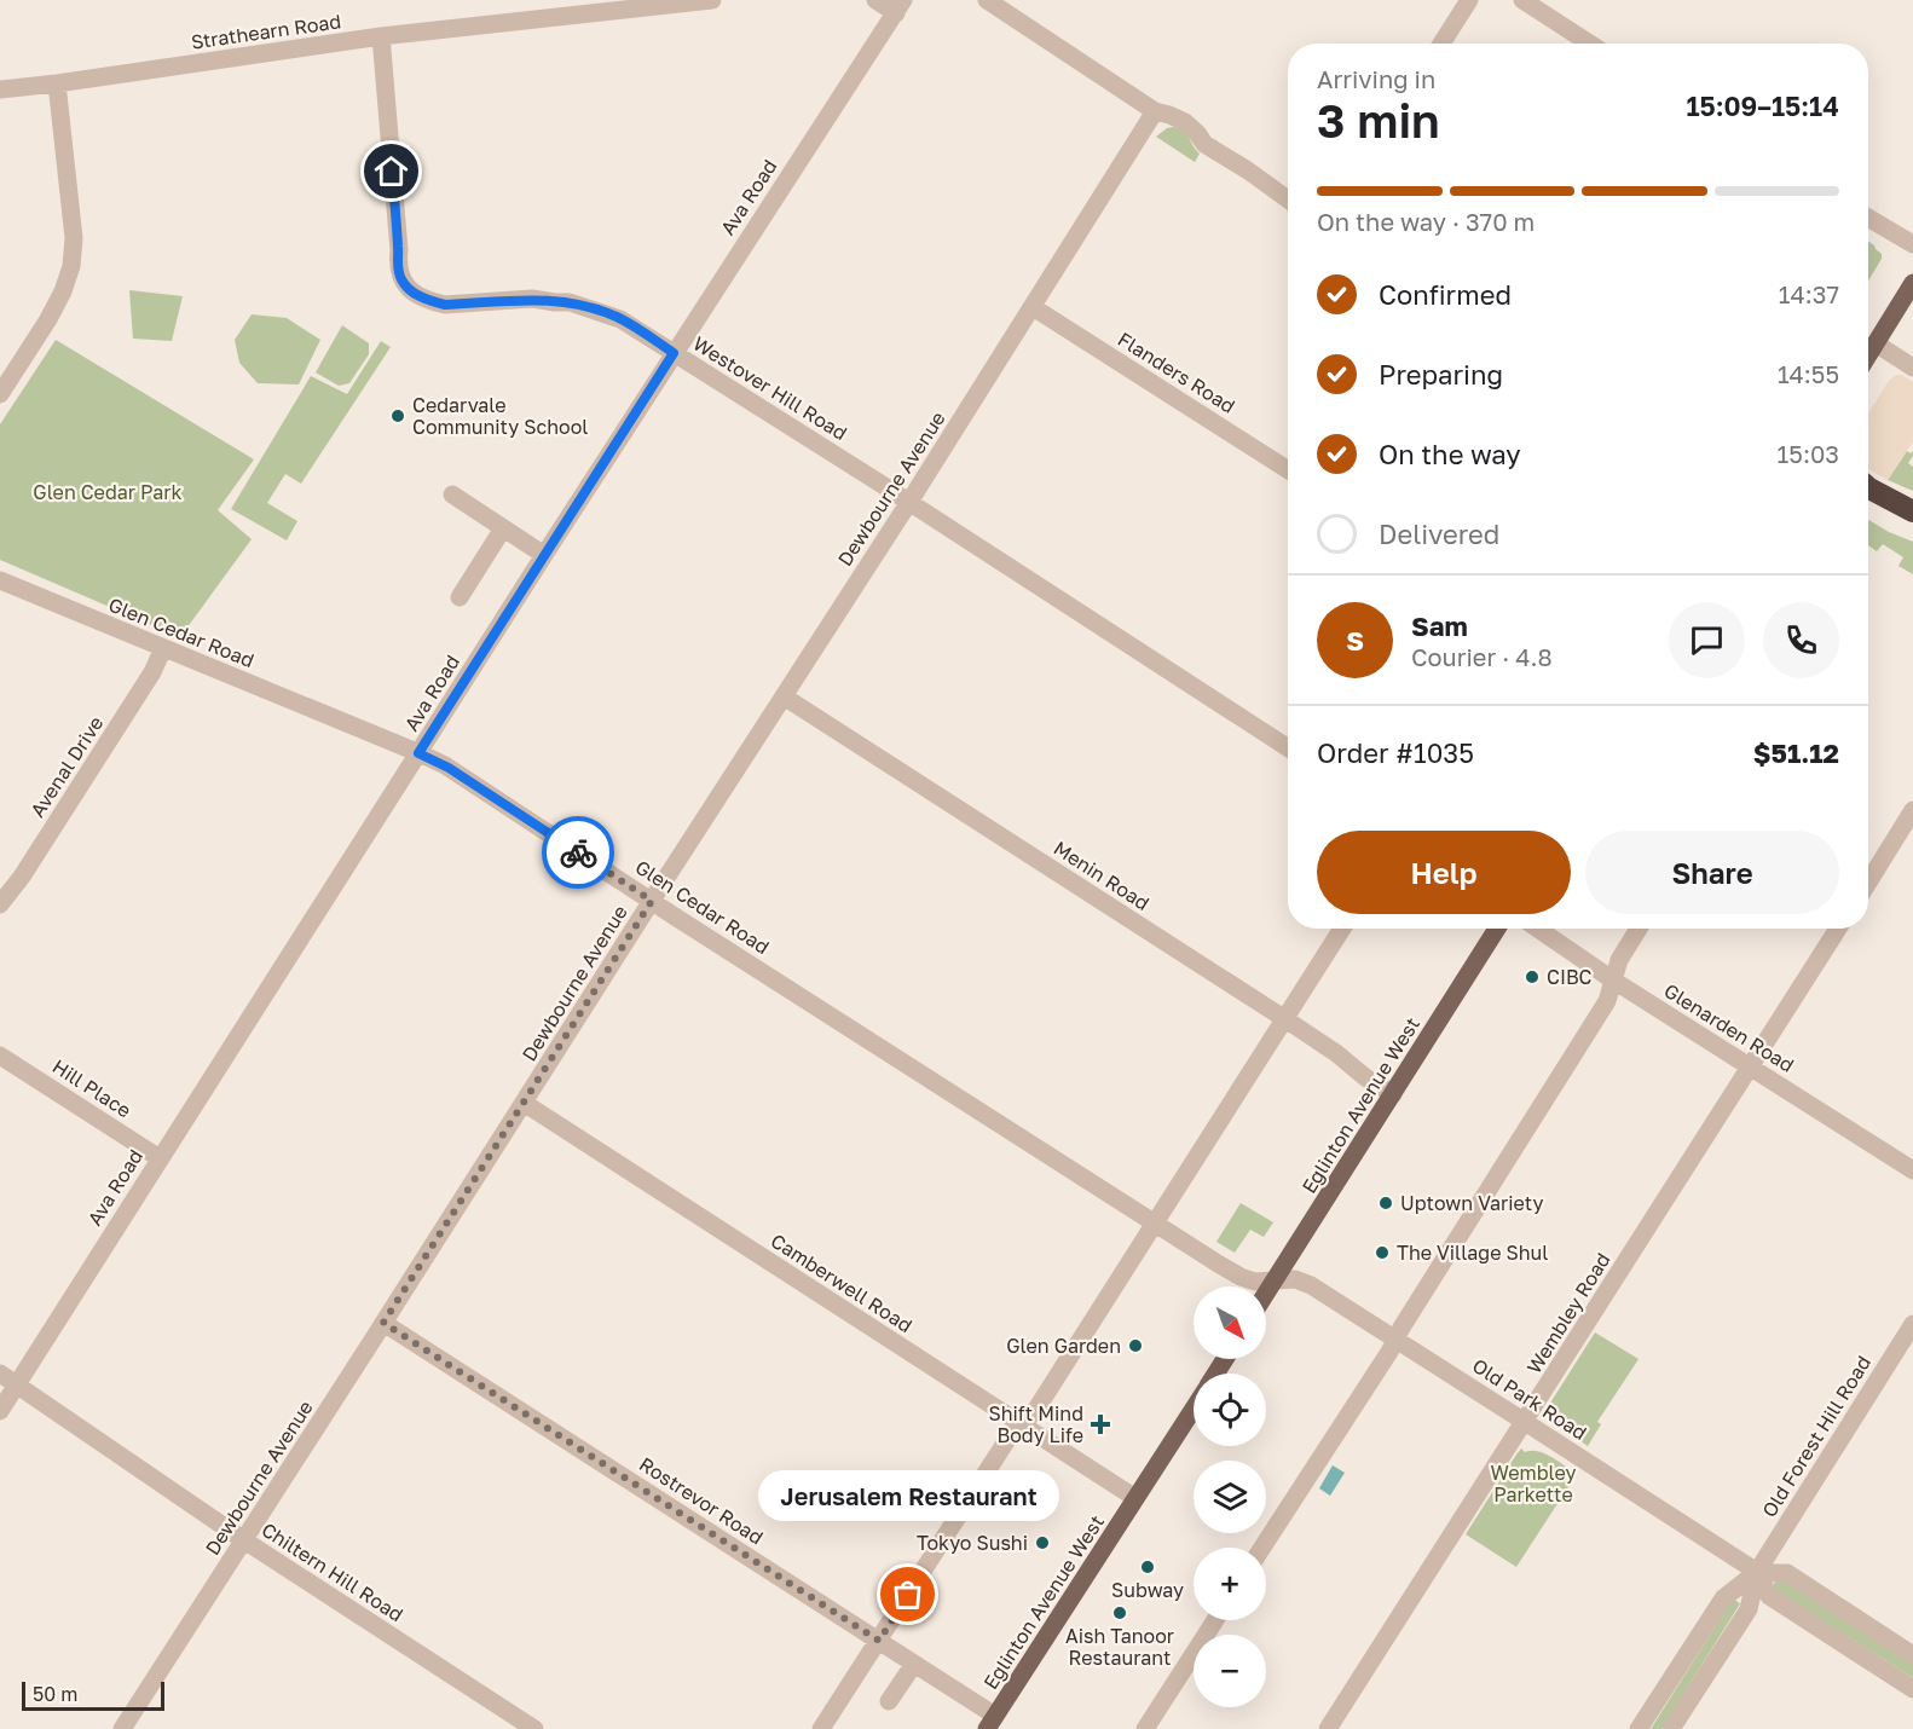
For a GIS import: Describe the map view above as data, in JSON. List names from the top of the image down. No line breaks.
{"streets":{"main road":["Eglinton Avenue West"],"street":["Strathearn Road","Ava Road","Flanders Road","Westover Hill Road","Dewbourne Avenue","Glen Cedar Road","Avenal Drive","Menin Road","Glenarden Road","Hill Place","Camberwell Road","Wembley Road","Old Park Road","Old Forest Hill Road","Rostrevor Road","Chiltern Hill Road"]},"crossings":[["Strathearn Road","Westover Hill Road"],["Ava Road","Westover Hill Road"],["Ava Road","Glen Cedar Road"],["Ava Road","Hill Place"],["Ava Road","Chiltern Hill Road"],["Flanders Road","Dewbourne Avenue"],["Westover Hill Road","Dewbourne Avenue"],["Dewbourne Avenue","Glen Cedar Road"],["Dewbourne Avenue","Menin Road"],["Dewbourne Avenue","Camberwell Road"],["Dewbourne Avenue","Rostrevor Road"],["Dewbourne Avenue","Chiltern Hill Road"],["Glen Cedar Road","Avenal Drive"],["Glen Cedar Road","Eglinton Avenue West"],["Glen Cedar Road","Old Park Road"],["Menin Road","Eglinton Avenue West"],["Glenarden Road","Wembley Road"],["Eglinton Avenue West","Camberwell Road"],["Eglinton Avenue West","Old Park Road"],["Eglinton Avenue West","Rostrevor Road"],["Wembley Road","Old Park Road"],["Old Park Road","Old Forest Hill Road"]],"parks":["Glen Cedar Park","Wembley Parkette"],"places":{"other":["Cedarvale Community School","CIBC","Uptown Variety","The Village Shul","Glen Garden","Tokyo Sushi","Subway","Jerusalem Restaurant","Aish Tanoor Restaurant"],"health":["Shift Mind Body Life"]},"scale_bar":"50 m","north":"bottom right","page":{"heading":["3 min","Arriving in","15:09–15:14"],"panel":["Sam","Courier · 4.8","Order #1035","$51.12"],"bar":"On the way · 370 m","list":[["Confirmed","14:37"],["Preparing","14:55"],["On the way","15:03"],"Delivered"],"round":"S","buttons":["Help","Share"],"map_buttons":["+","−"],"bubble":"Jerusalem Restaurant","scale":"50 m"}}
